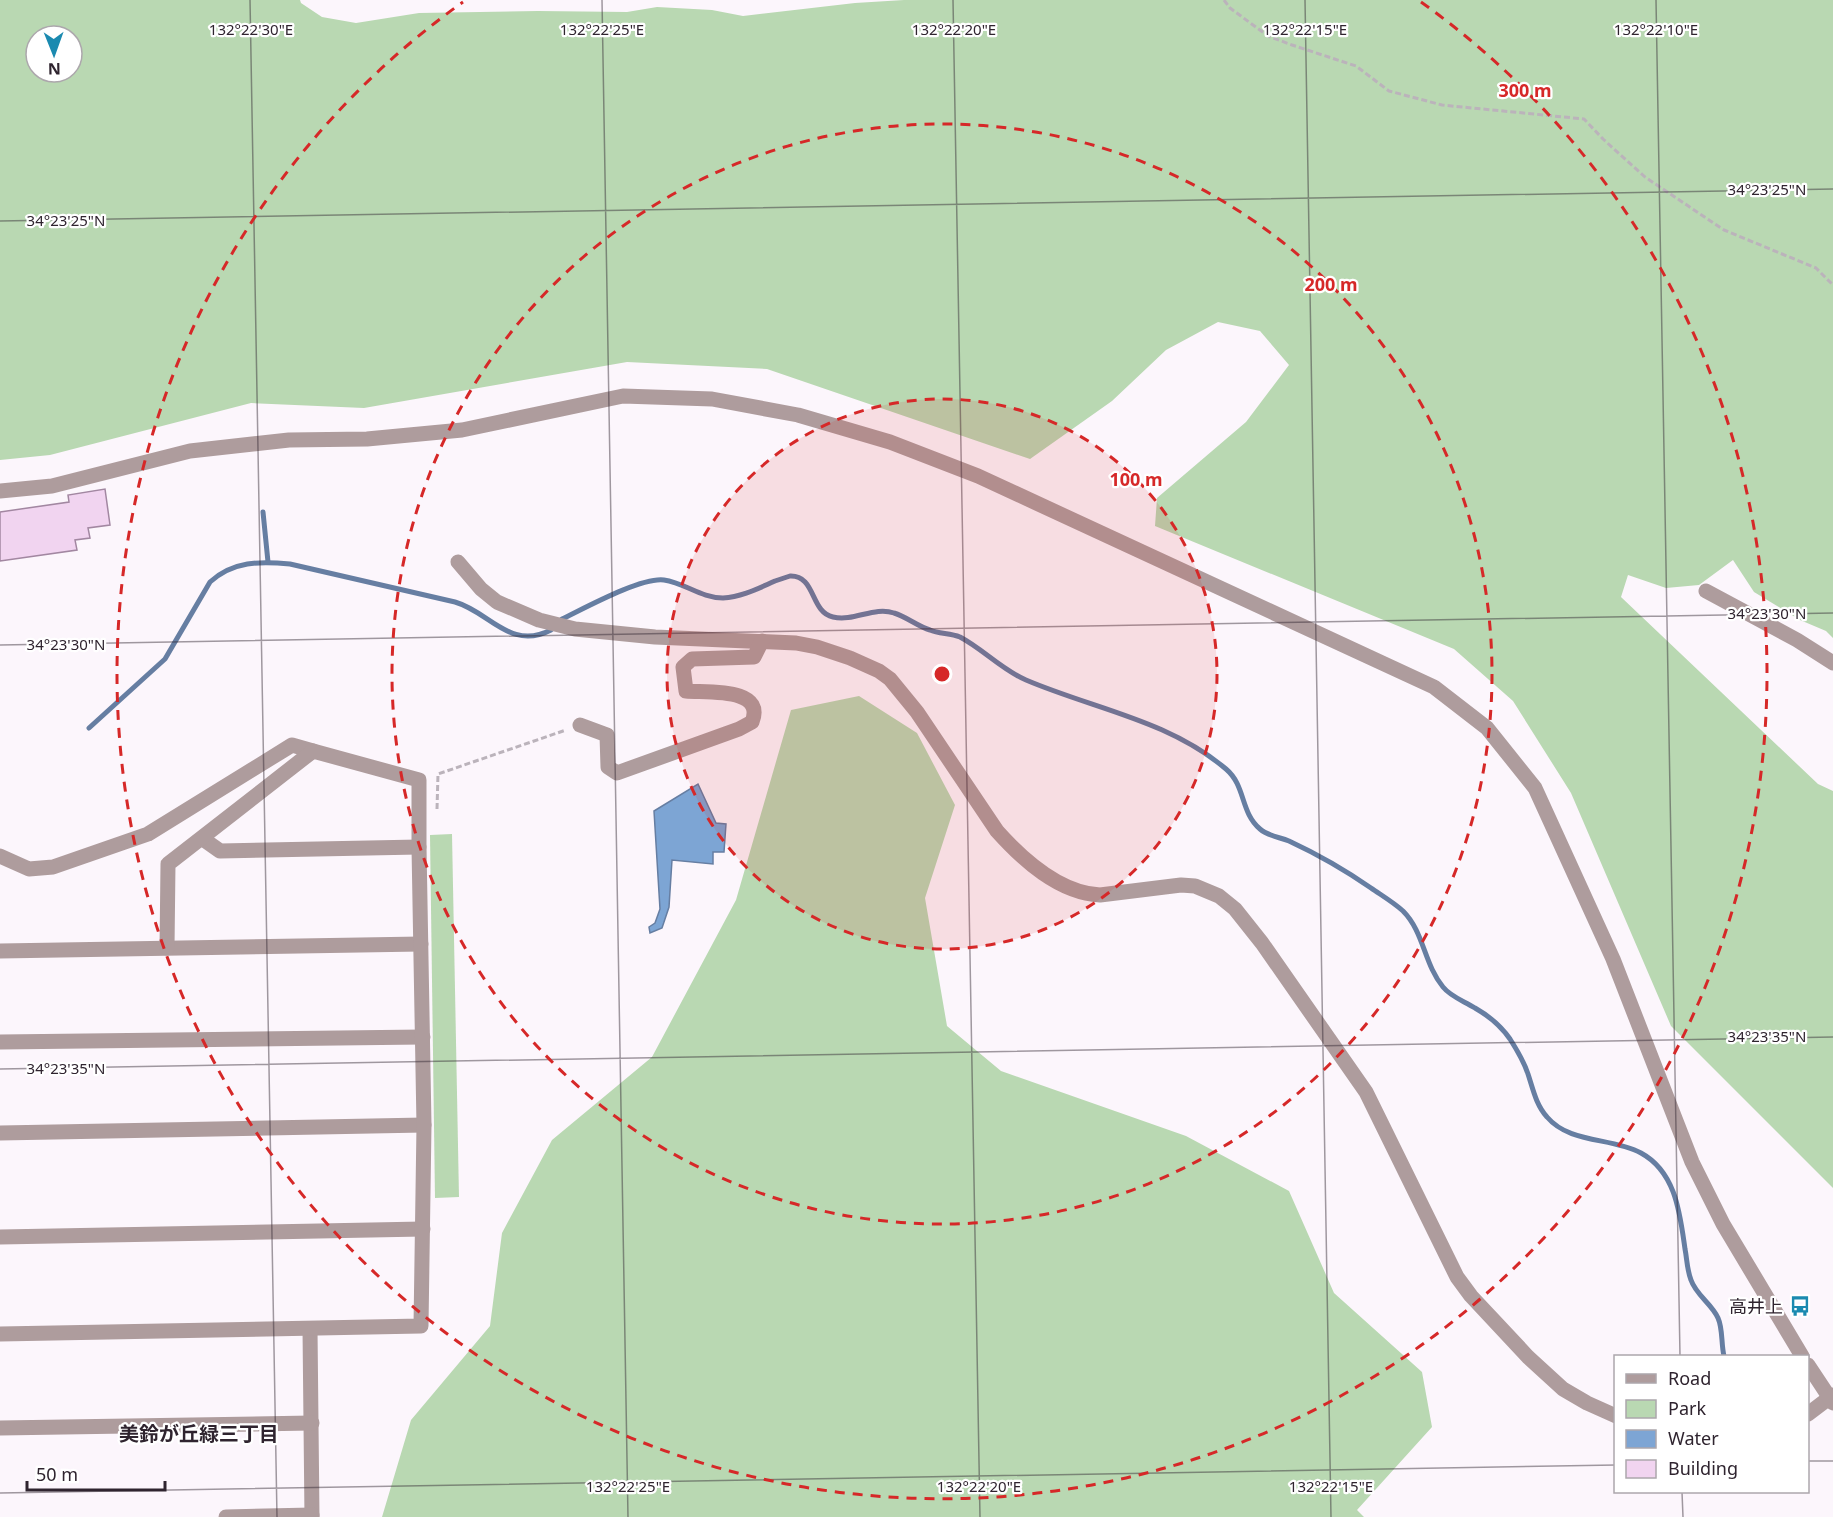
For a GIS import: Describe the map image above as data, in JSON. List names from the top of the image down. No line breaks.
{"districts":["美鈴が丘緑三丁目"],"places":{"bus stop":["高井上"]},"legend":["Road","Park","Water","Building"],"scale_bar":"50 m","north":"bottom","coordinates":["132°22'30\"E","132°22'25\"E","132°22'20\"E","132°22'15\"E","132°22'10\"E","34°23'25\"N","34°23'30\"N","34°23'35\"N"],"rings":["300 m","200 m","100 m"]}
